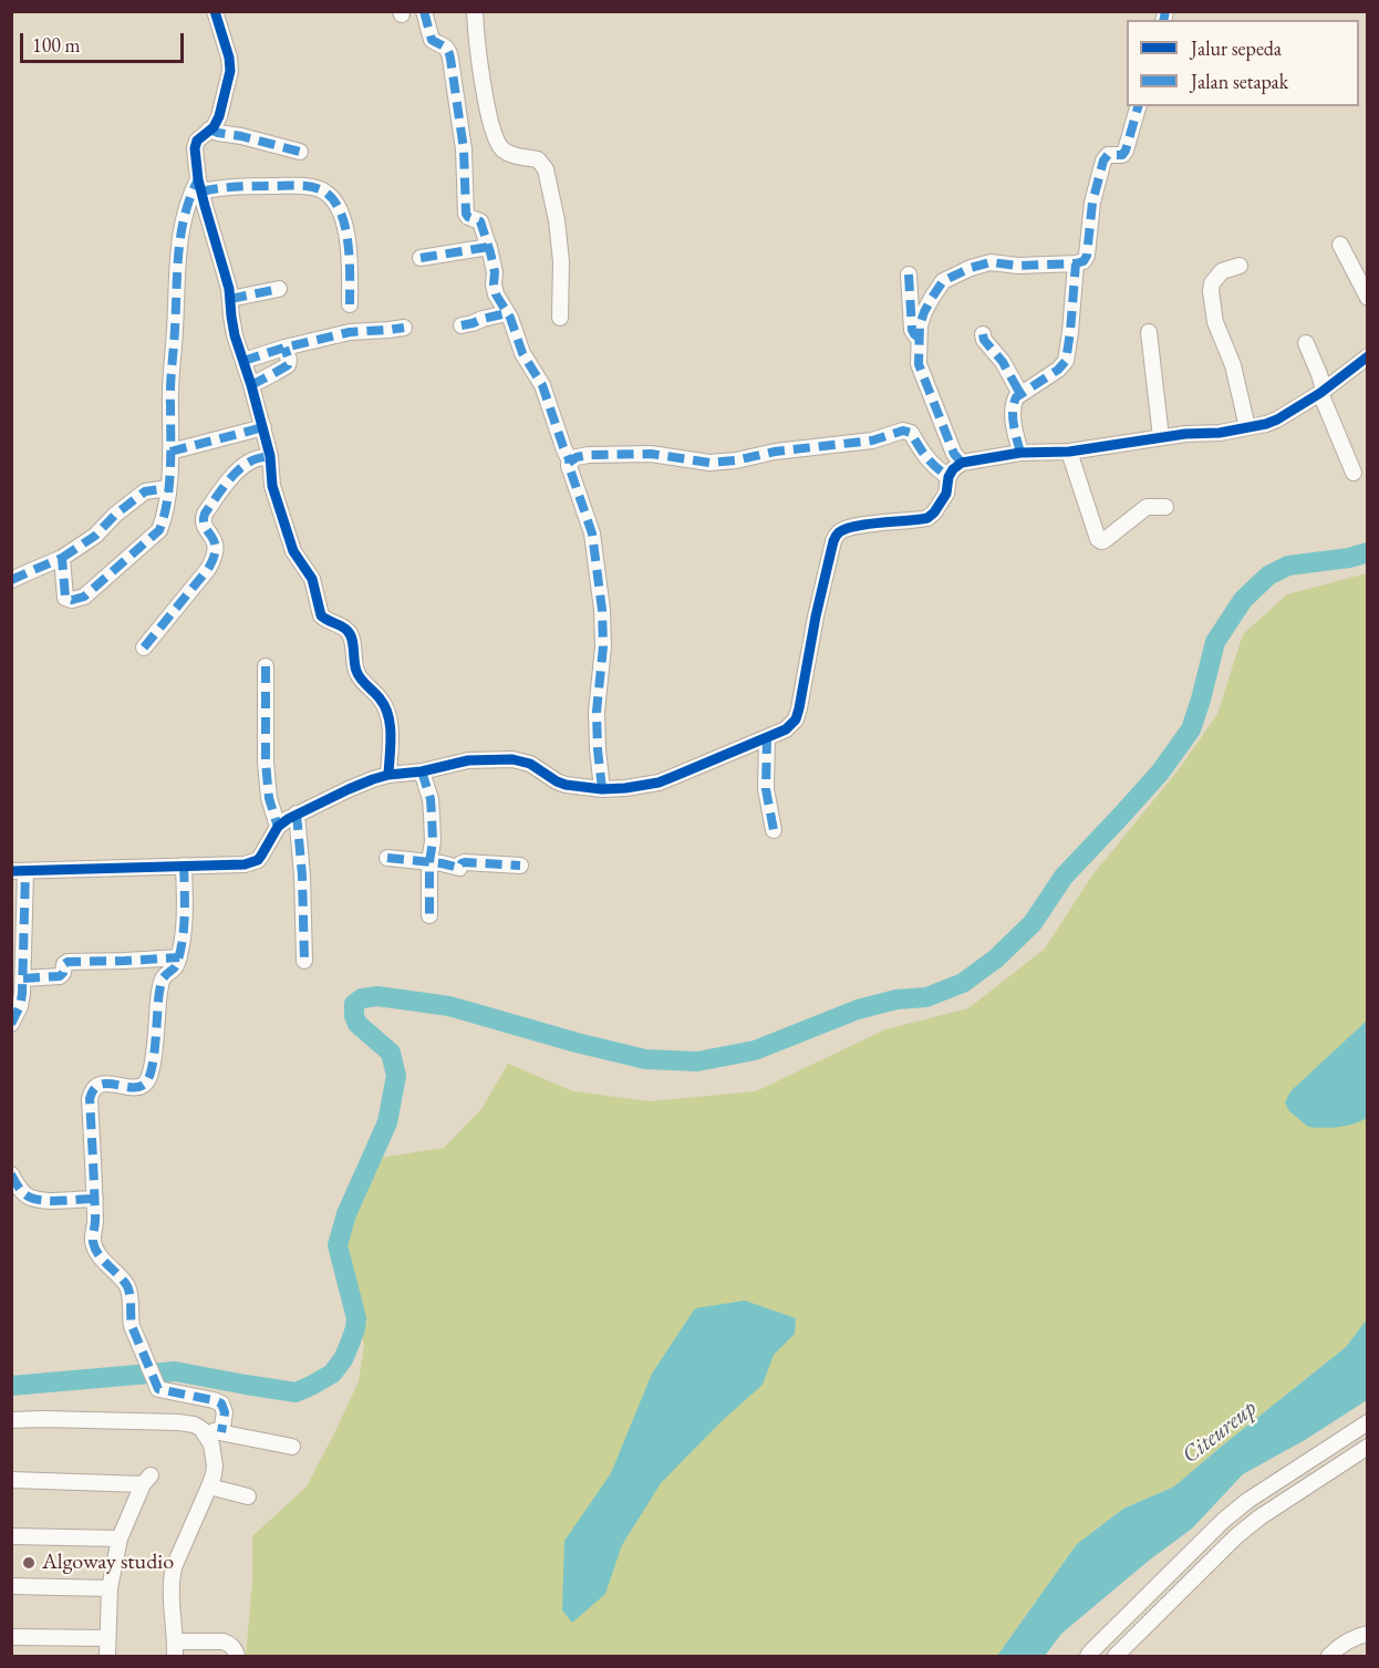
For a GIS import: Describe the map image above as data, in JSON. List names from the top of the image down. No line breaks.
{"water":["Citeureup"],"places":["Algoway studio"],"legend":["Jalur sepeda","Jalan setapak"],"scale_bar":"100 m"}
